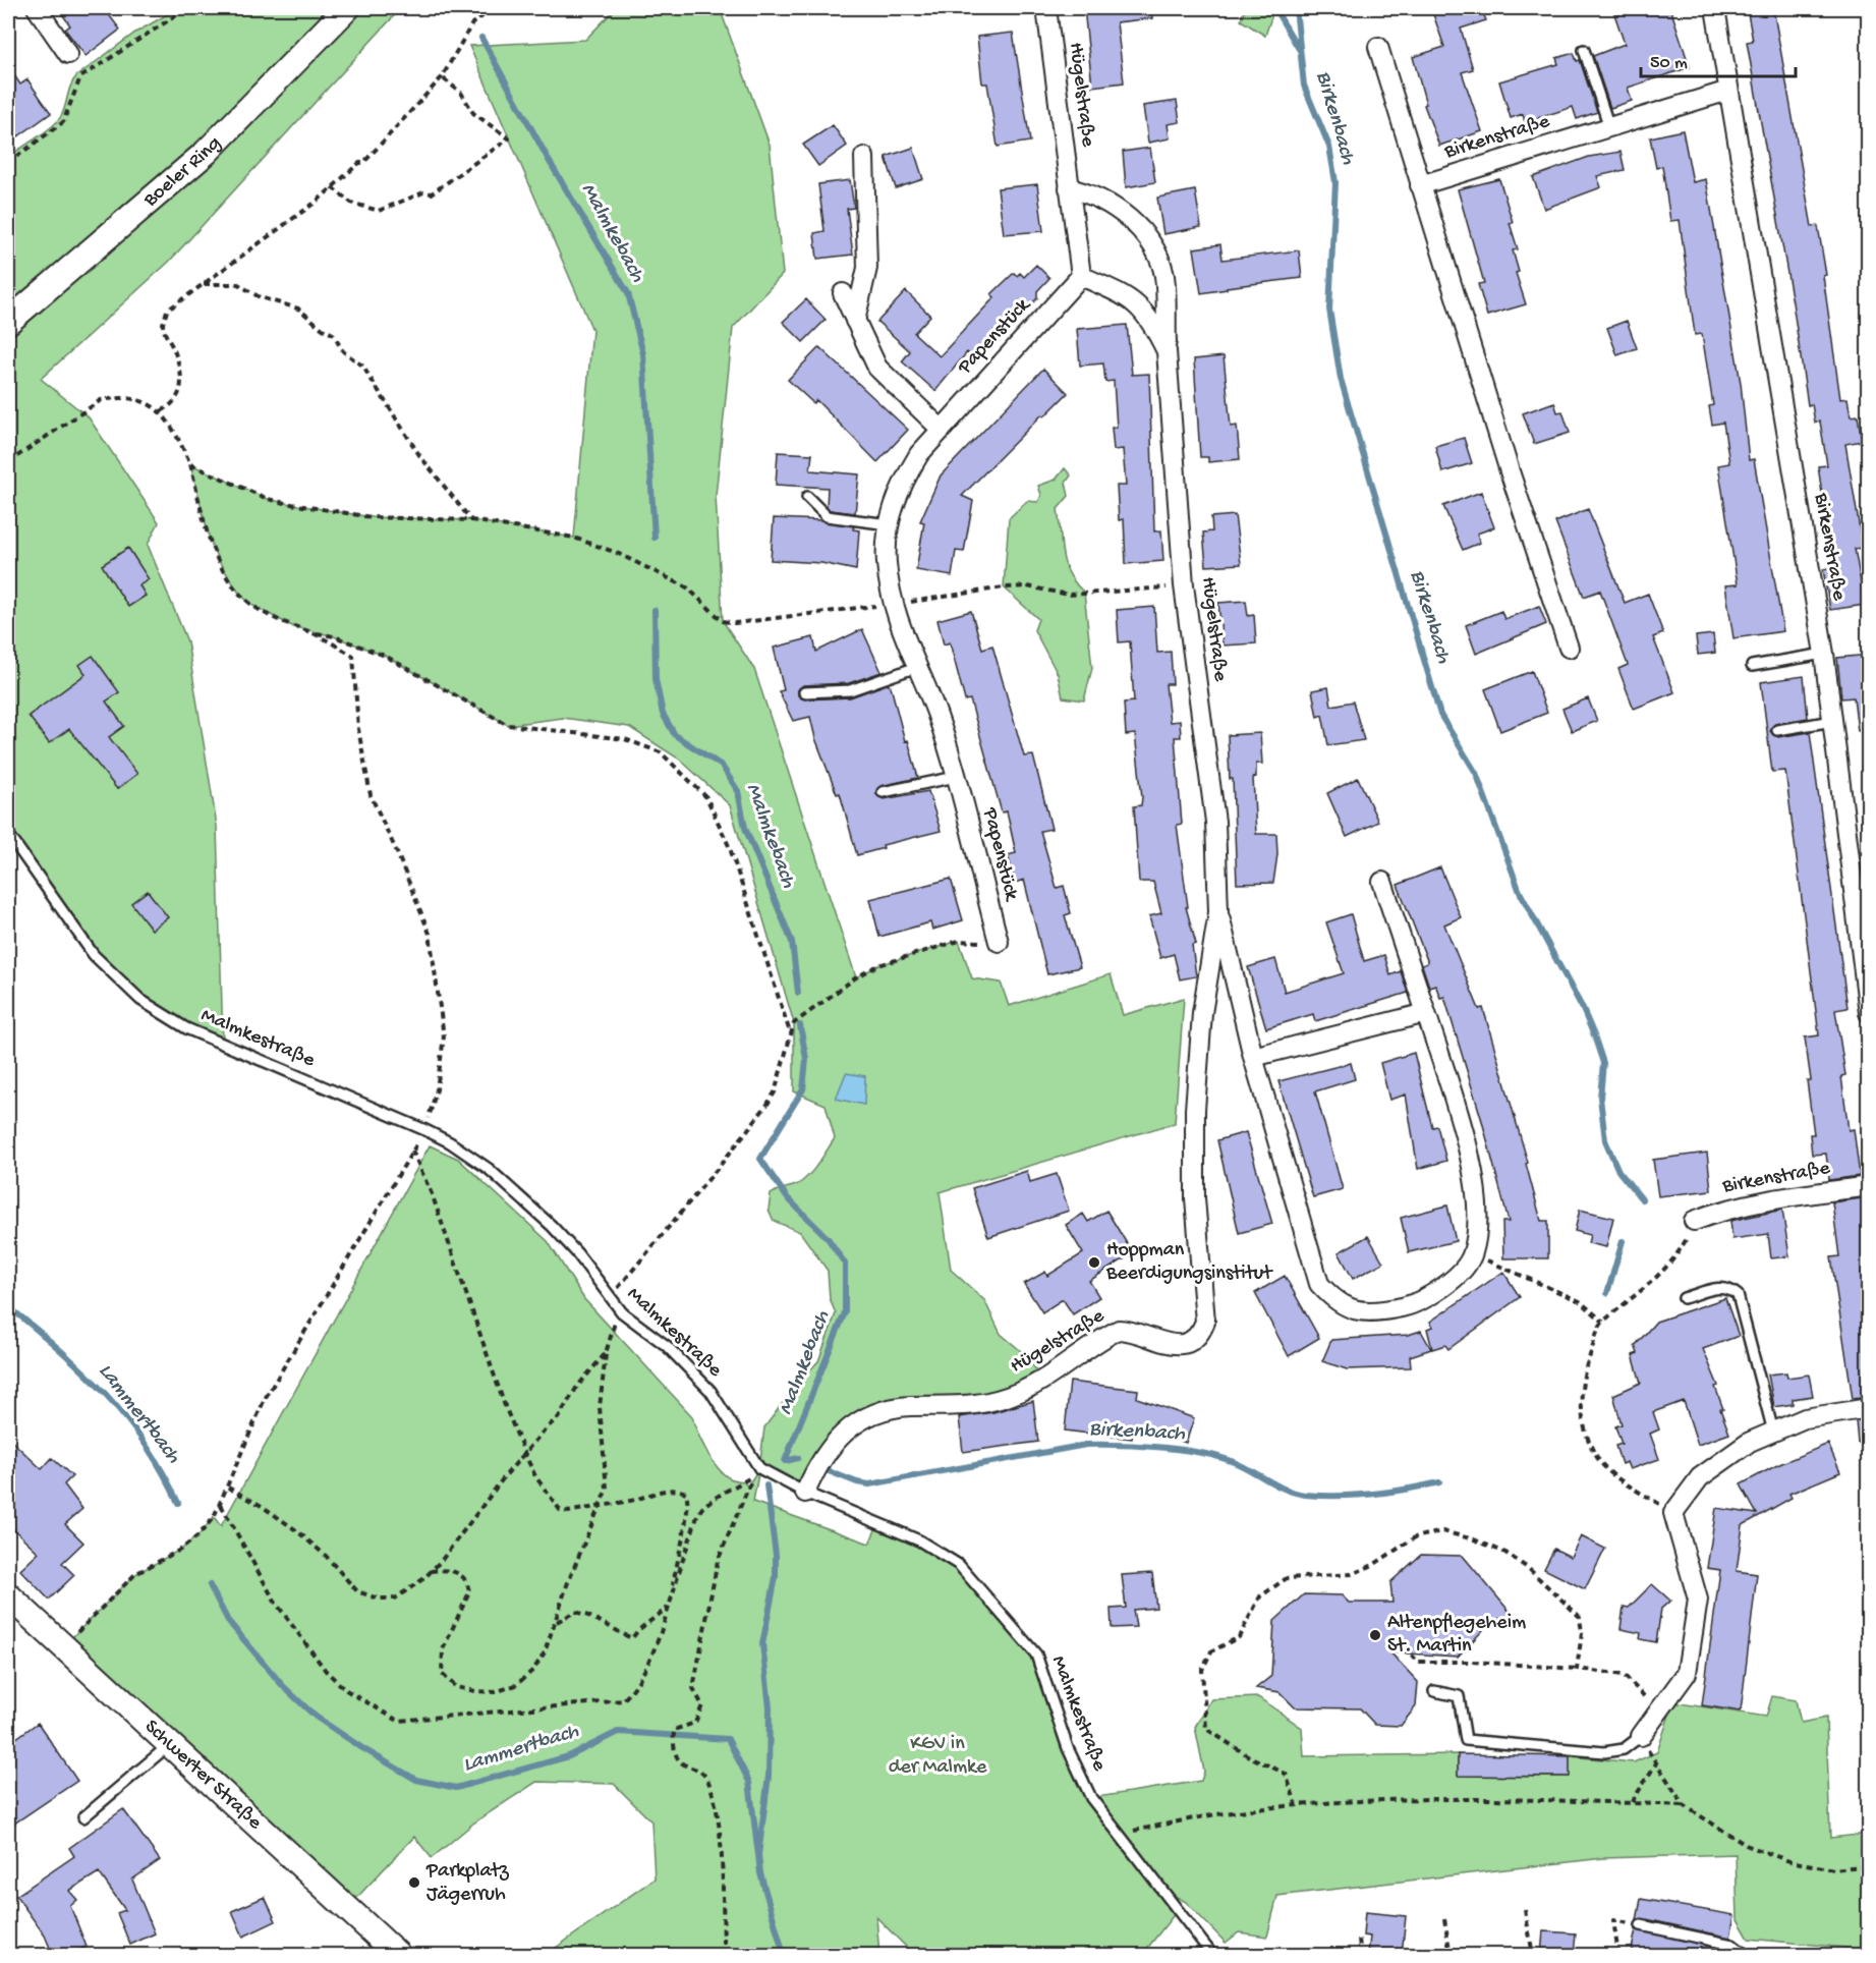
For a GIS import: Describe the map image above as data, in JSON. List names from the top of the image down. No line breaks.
{"streets":{"main road":["Boeler Ring","Schwerter Straße"],"street":["Hügelstraße","Birkenstraße","Papenstück"],"lane":["Malmkestraße"]},"crossings":[["Hügelstraße","Papenstück"],["Hügelstraße","Malmkestraße"]],"water":["Birkenbach","Malmkebach","Lammertbach"],"parks":["KGV in der Malmke"],"places":["Hoppman Beerdigungsinstitut","Altenpflegeheim St. Martin","Parkplatz Jägerruh"],"scale_bar":"50 m"}
